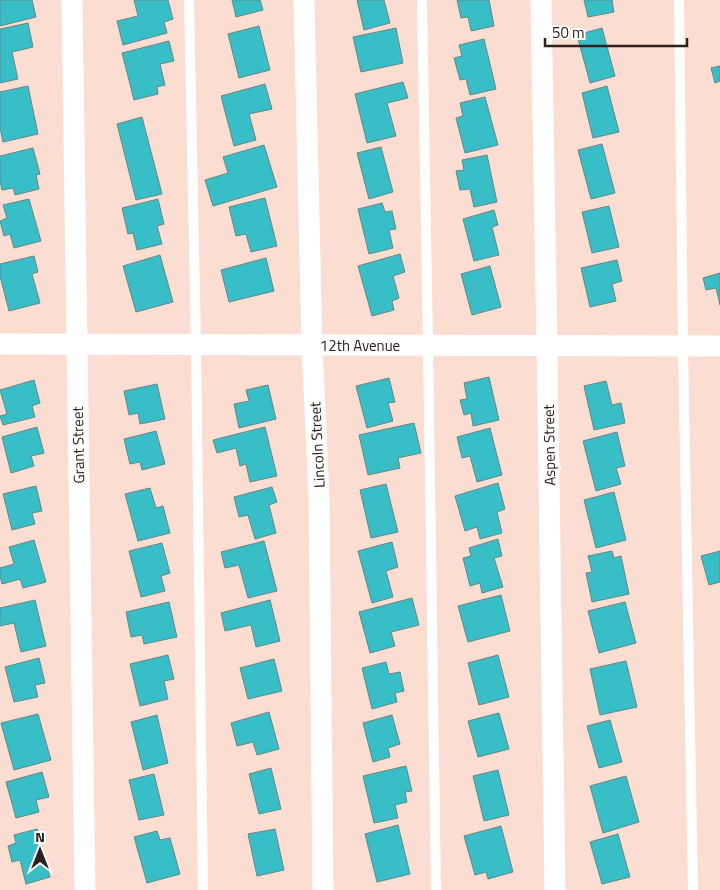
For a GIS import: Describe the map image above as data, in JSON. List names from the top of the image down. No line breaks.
{"streets":{"street":["12th Avenue","Grant Street","Lincoln Street","Aspen Street"]},"crossings":[["12th Avenue","Grant Street"],["12th Avenue","Lincoln Street"],["12th Avenue","Aspen Street"]],"scale_bar":"50 m","north":"top"}
